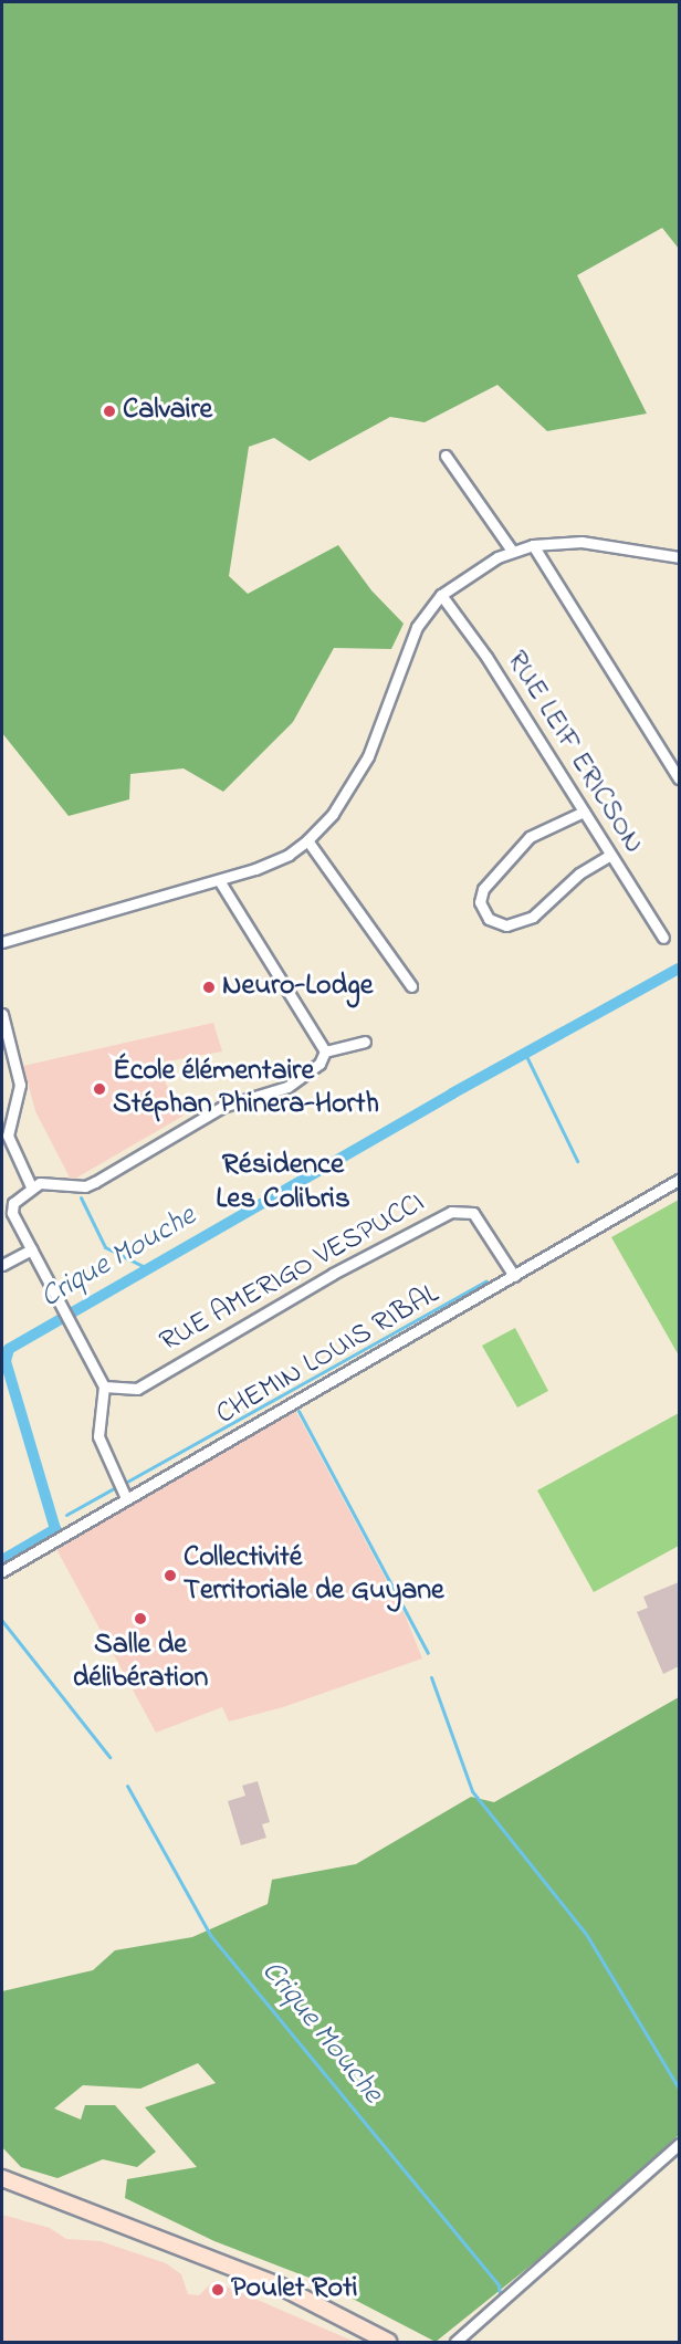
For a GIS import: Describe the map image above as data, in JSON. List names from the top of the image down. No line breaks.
{"streets":{"street":["RUE LEIF ERICSON","RUE AMERIGO VESPUCCI","CHEMIN LOUIS RIBAL"]},"crossings":[["RUE AMERIGO VESPUCCI","CHEMIN LOUIS RIBAL"]],"districts":["Résidence Les Colibris"],"water":["Crique Mouche"],"places":["Calvaire","Neuro-Lodge","École élémentaire Stéphan Phinera-Horth","Collectivité Territoriale de Guyane","Salle de délibération","Poulet Roti"]}
